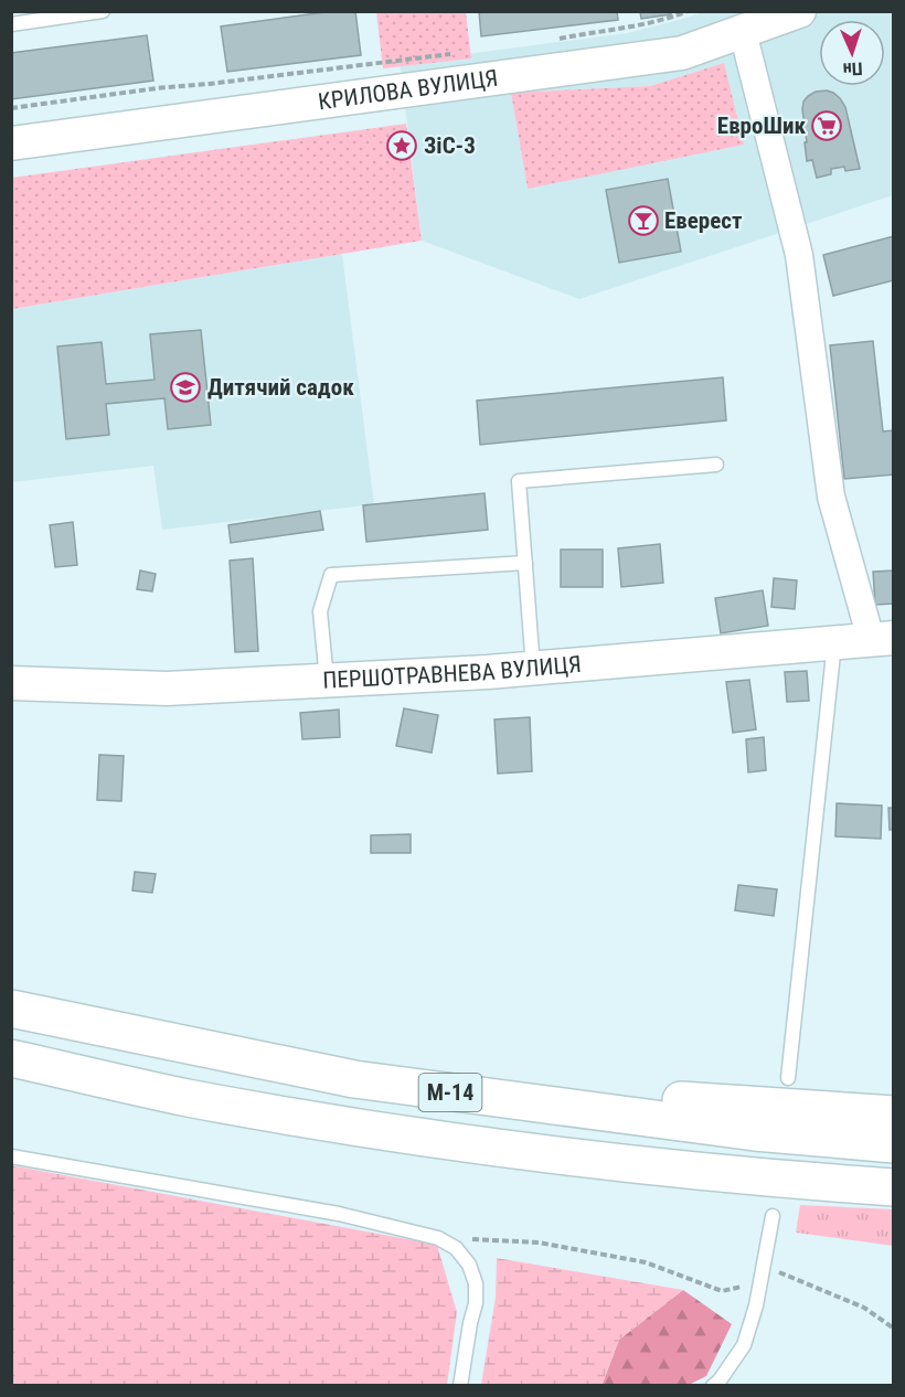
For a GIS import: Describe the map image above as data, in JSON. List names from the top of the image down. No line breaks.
{"streets":{"highway":["М-14"],"street":["КРИЛОВА ВУЛИЦЯ","ПЕРШОТРАВНЕВА ВУЛИЦЯ"]},"places":{"supermarket":["ЕвроШик"],"place":["ЗіС-3"],"bar":["Еверест"],"school or university":["Дитячий садок"]},"north":"bottom"}
